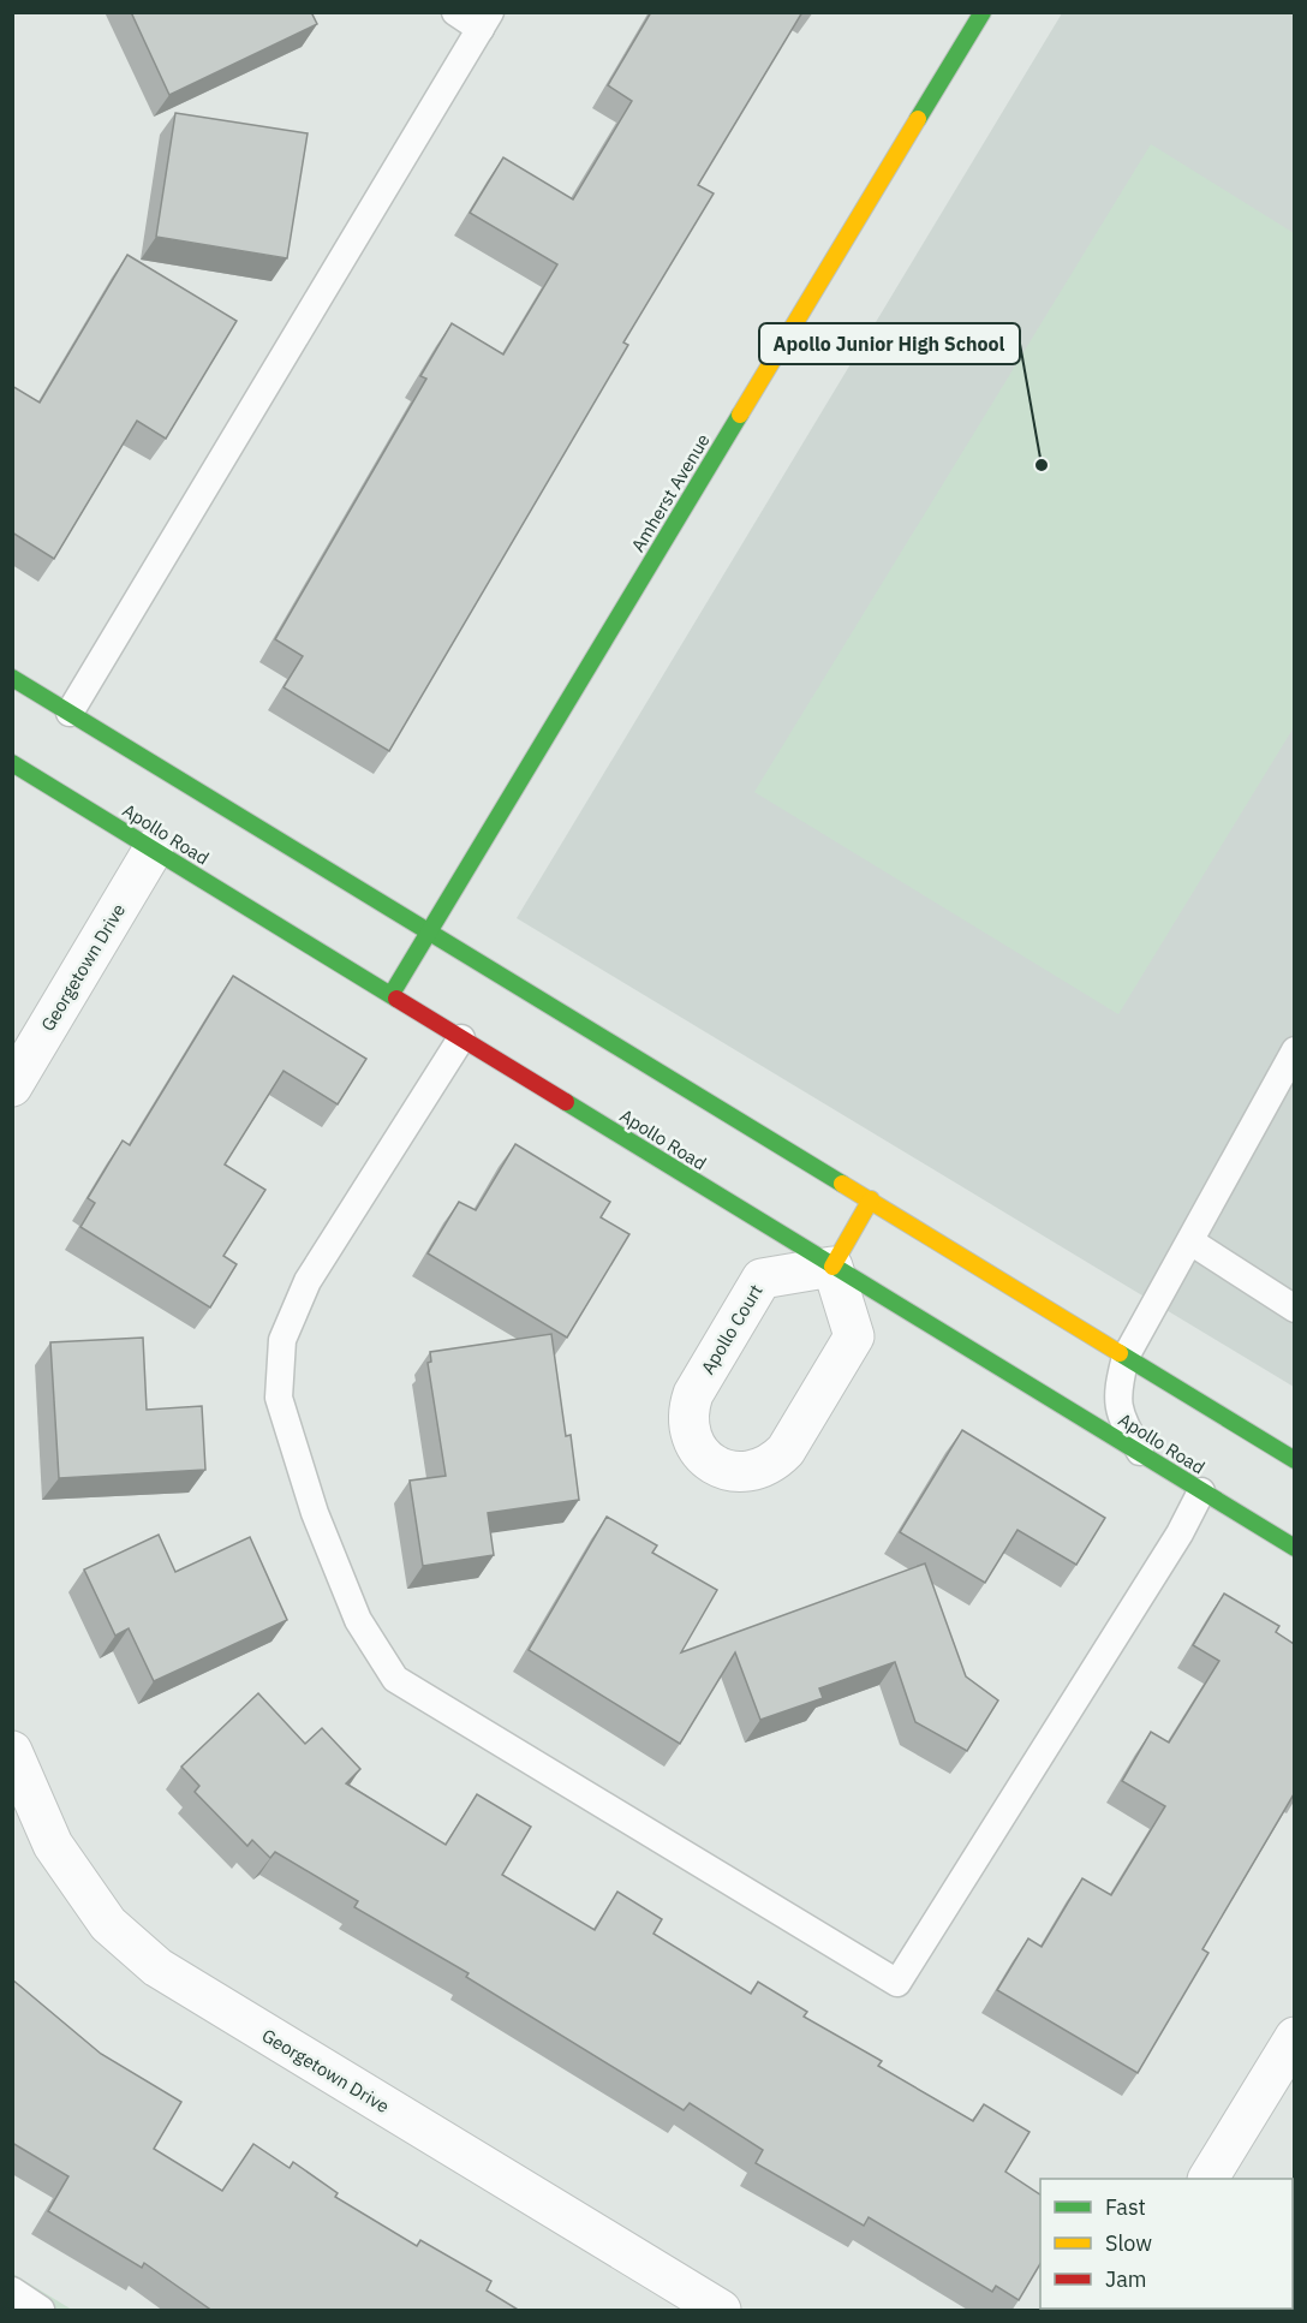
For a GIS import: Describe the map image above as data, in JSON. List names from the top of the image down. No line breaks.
{"streets":{"street":["Amherst Avenue","Apollo Road","Georgetown Drive","Apollo Court"]},"crossings":[["Amherst Avenue","Apollo Road"],["Apollo Road","Georgetown Drive"],["Apollo Road","Apollo Court"]],"places":["Apollo Junior High School"],"legend":["Fast","Slow","Jam"]}
